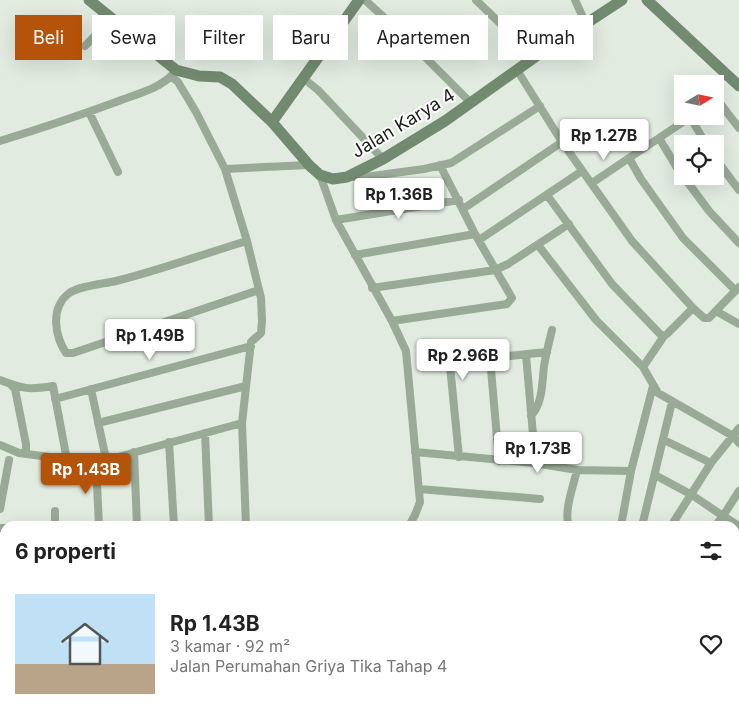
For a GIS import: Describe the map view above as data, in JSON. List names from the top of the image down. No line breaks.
{"streets":{"main road":["Jalan Karya 4"]},"north":"right","page":{"chip":["Beli","Sewa","Filter","Baru","Apartemen","Rumah"],"price":["Rp 1.27B","Rp 1.36B","Rp 1.49B","Rp 2.96B","Rp 1.73B","Rp 1.43B"],"heading":"6 properti","list":[{"name":"Rp 1.43B","note":"3 kamar · 92 m² · Jalan Perumahan Griya Tika Tahap 4"}]}}
